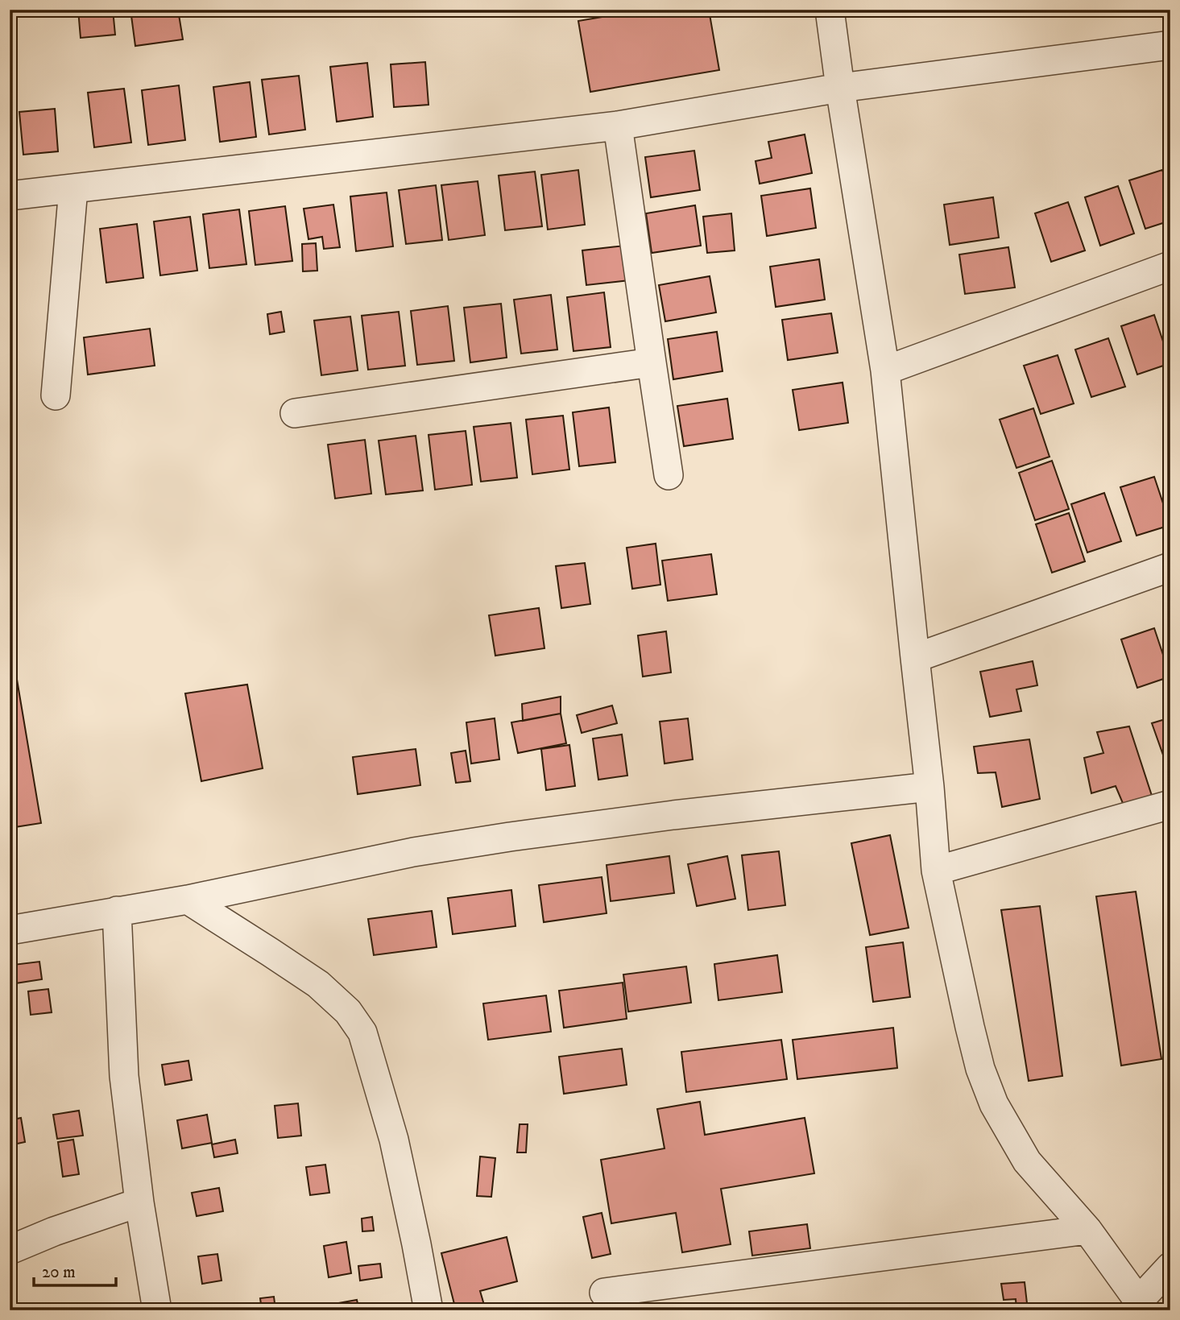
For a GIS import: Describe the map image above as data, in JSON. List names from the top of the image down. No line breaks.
{"scale_bar":"20 m"}
